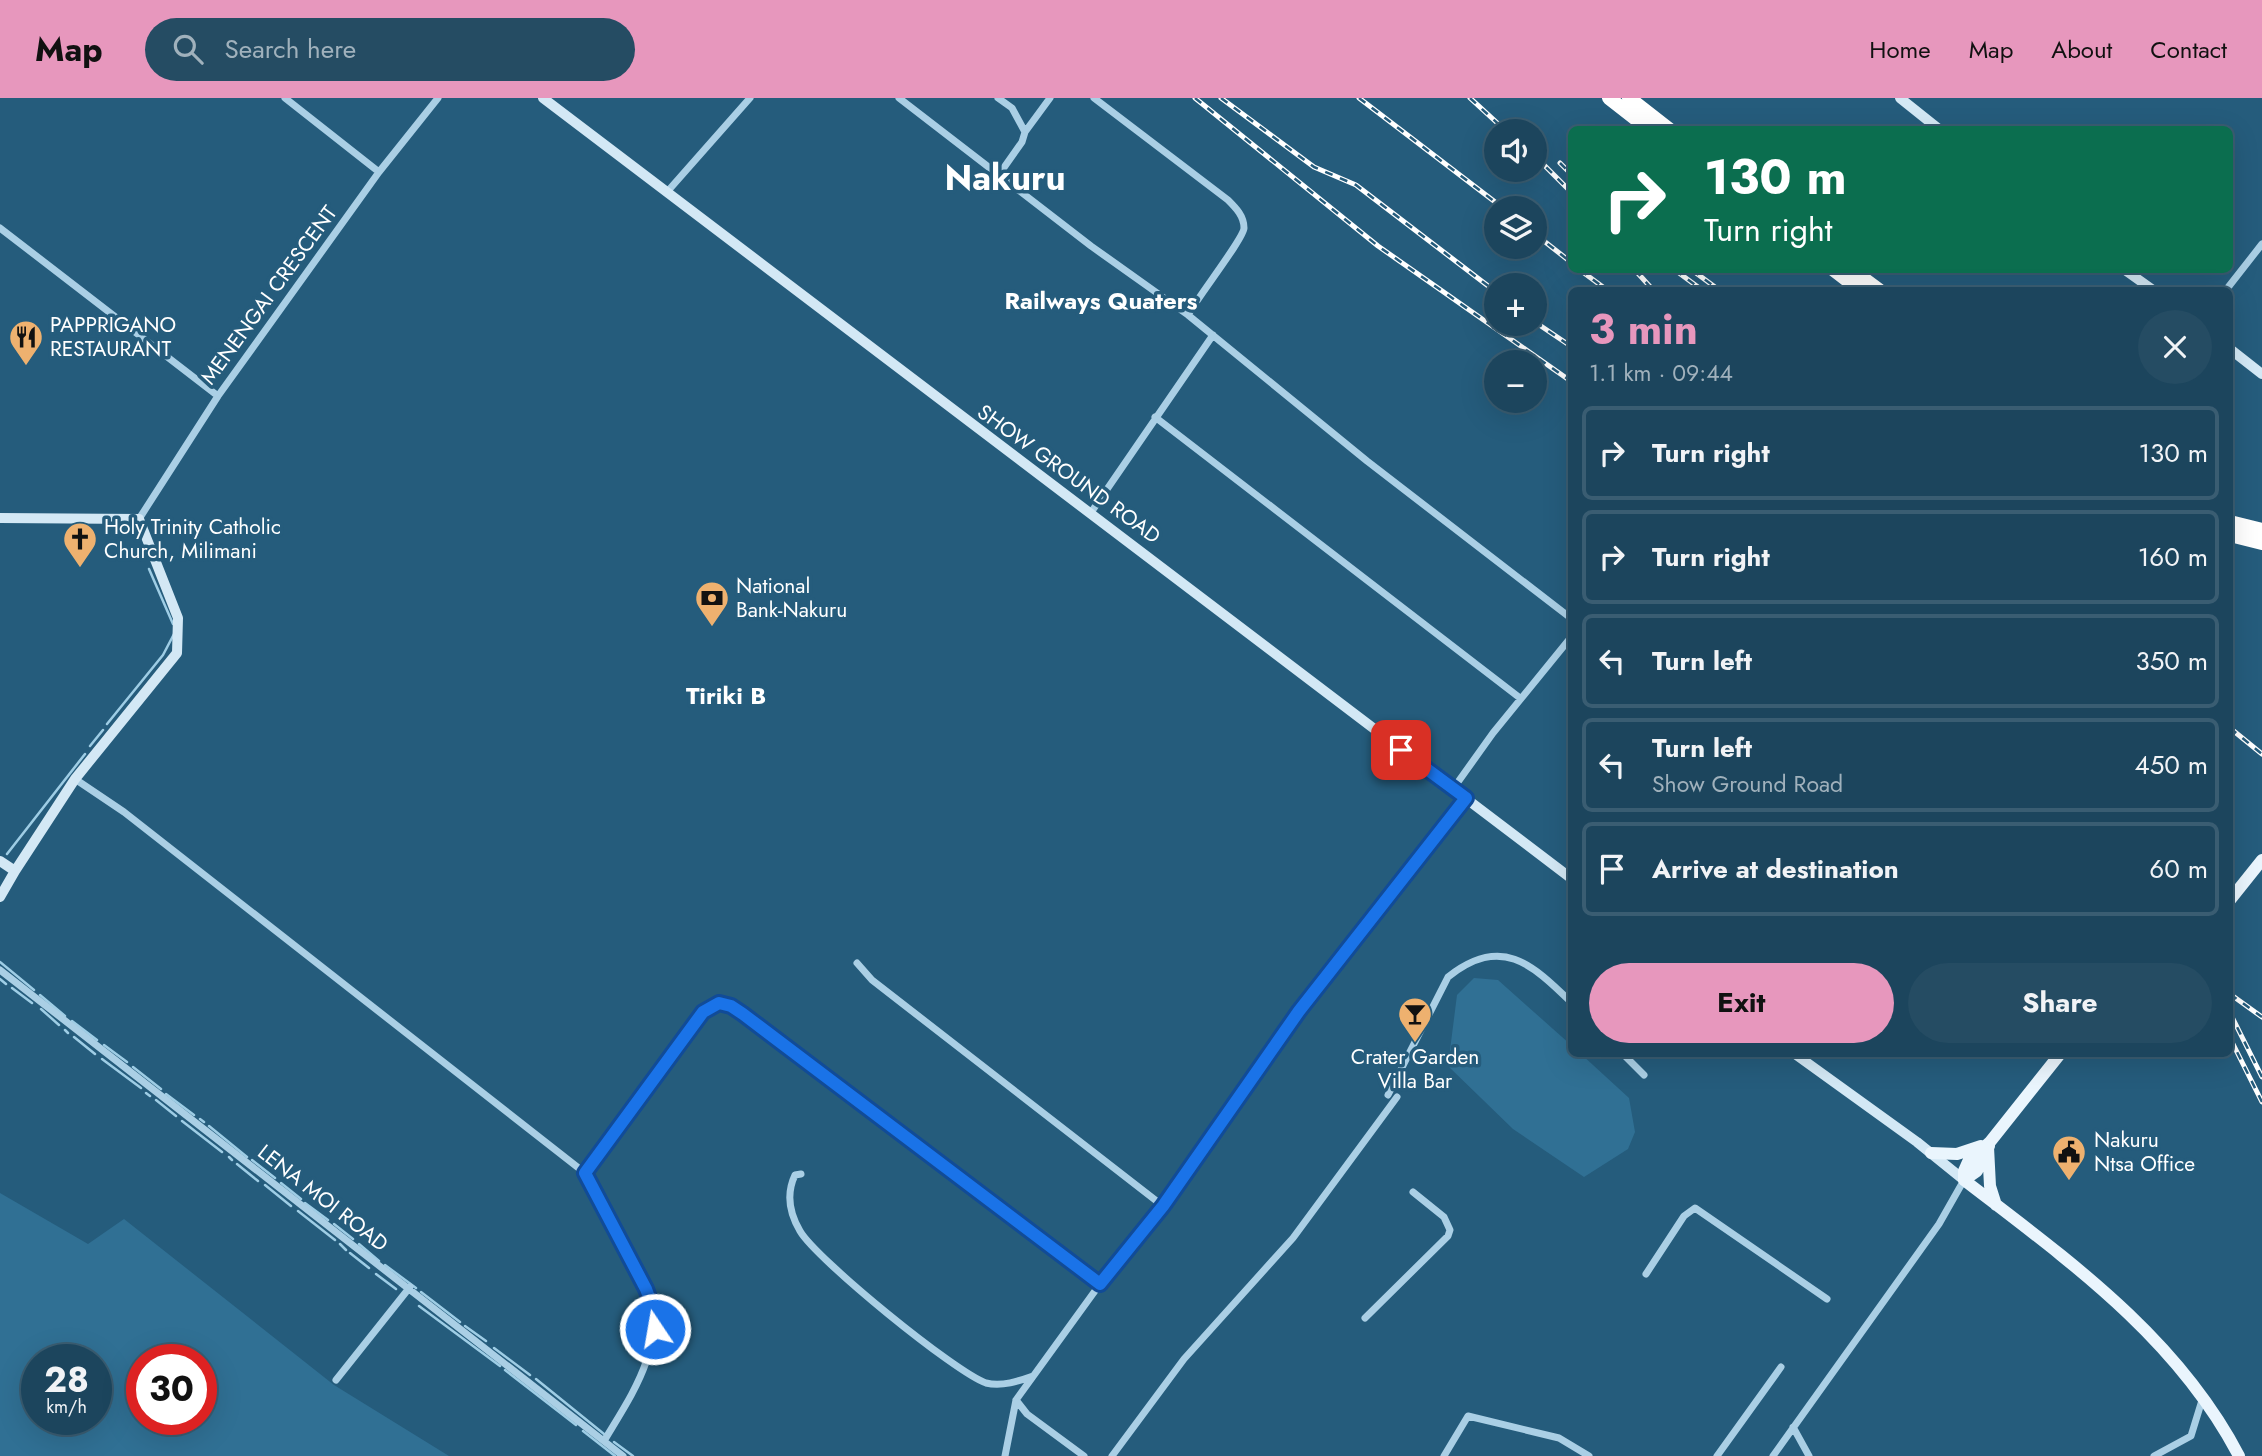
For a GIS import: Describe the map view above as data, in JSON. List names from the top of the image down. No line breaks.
{"streets":{"main road":["SHOW GROUND ROAD"],"street":["MENENGAI CRESCENT","LENA MOI ROAD"]},"districts":["Nakuru","Railways Quaters","Tiriki B"],"places":{"restaurant":["PAPPRIGANO RESTAURANT"],"church":["Holy Trinity Catholic Church, Milimani"],"bank":["National Bank-Nakuru"],"bar":["Crater Garden Villa Bar"],"public building":["Nakuru Ntsa Office"]},"page":{"header":"Map","search":"Search here","nav":["Home","Map","About","Contact"],"map_buttons":["+","−"],"turn":["130 m","Turn right"],"heading":["3 min","1.1 km · 09:44"],"list":[{"name":"Turn right","value":"130 m"},{"name":"Turn right","value":"160 m"},{"name":"Turn left","value":"350 m"},{"name":"Turn left","note":"Show Ground Road","value":"450 m"},{"name":"Arrive at destination","value":"60 m"}],"buttons":["Exit","Share"],"speed":"28 km/h","limit":"30"}}
